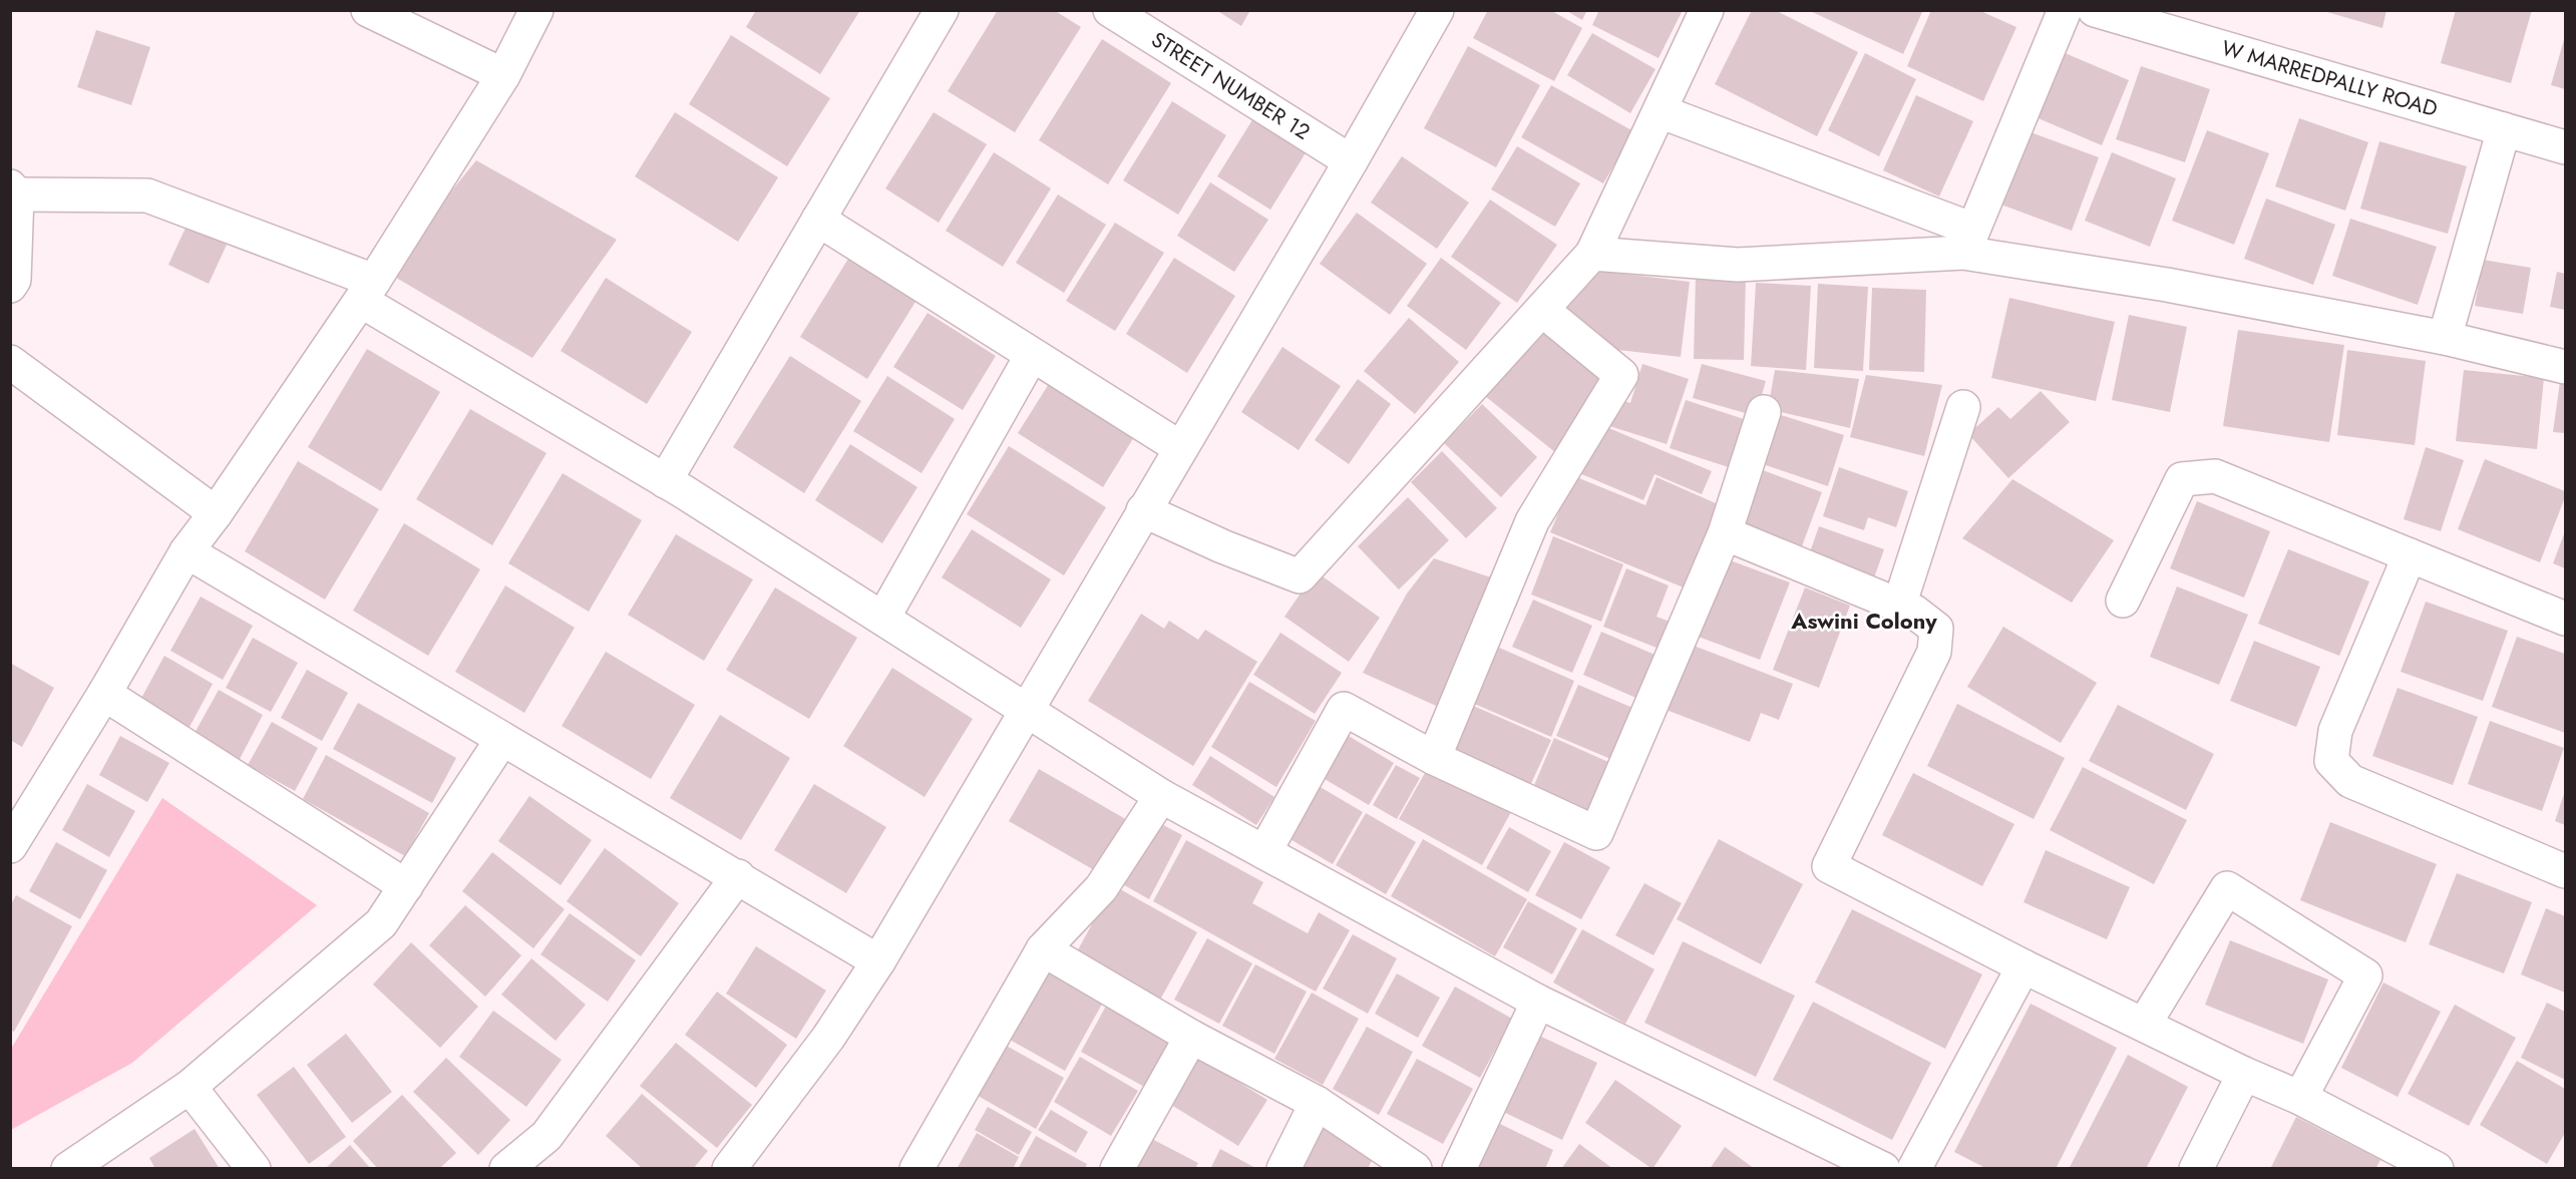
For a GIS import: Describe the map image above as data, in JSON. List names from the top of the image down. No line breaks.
{"streets":{"street":["W MARREDPALLY ROAD","STREET NUMBER 12"]},"districts":["Aswini Colony"]}
